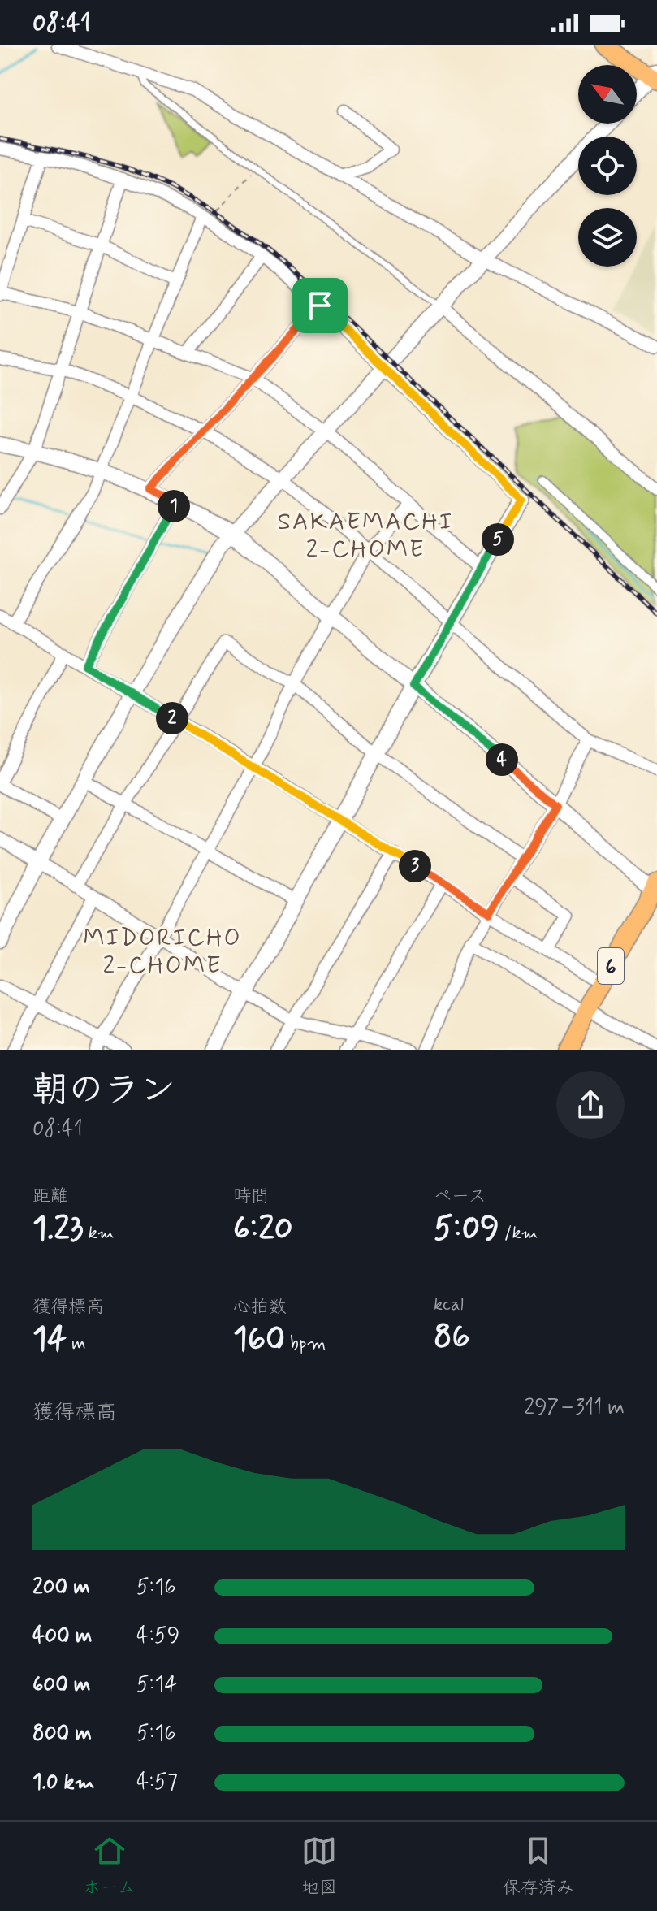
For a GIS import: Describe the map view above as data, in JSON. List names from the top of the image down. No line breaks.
{"streets":{"main road":["6"]},"districts":["SAKAEMACHI 2-CHOME","MIDORICHO 2-CHOME"],"north":"top left","page":{"status":"08:41","pins":["1","5","2","4","3"],"heading":["朝のラン","08:41"],"stats":[["距離","1.23 km"],["時間","6:20"],["ペース","5:09 /km"],["獲得標高","14 m"],["心拍数","160 bpm"],["kcal","86"]],"chart":["獲得標高","297–311 m"],"list":[{"name":"200 m","note":"5:16"},{"name":"400 m","note":"4:59"},{"name":"600 m","note":"5:14"},{"name":"800 m","note":"5:16"},{"name":"1.0 km","note":"4:57"}],"tabs":["ホーム","地図","保存済み"]}}
